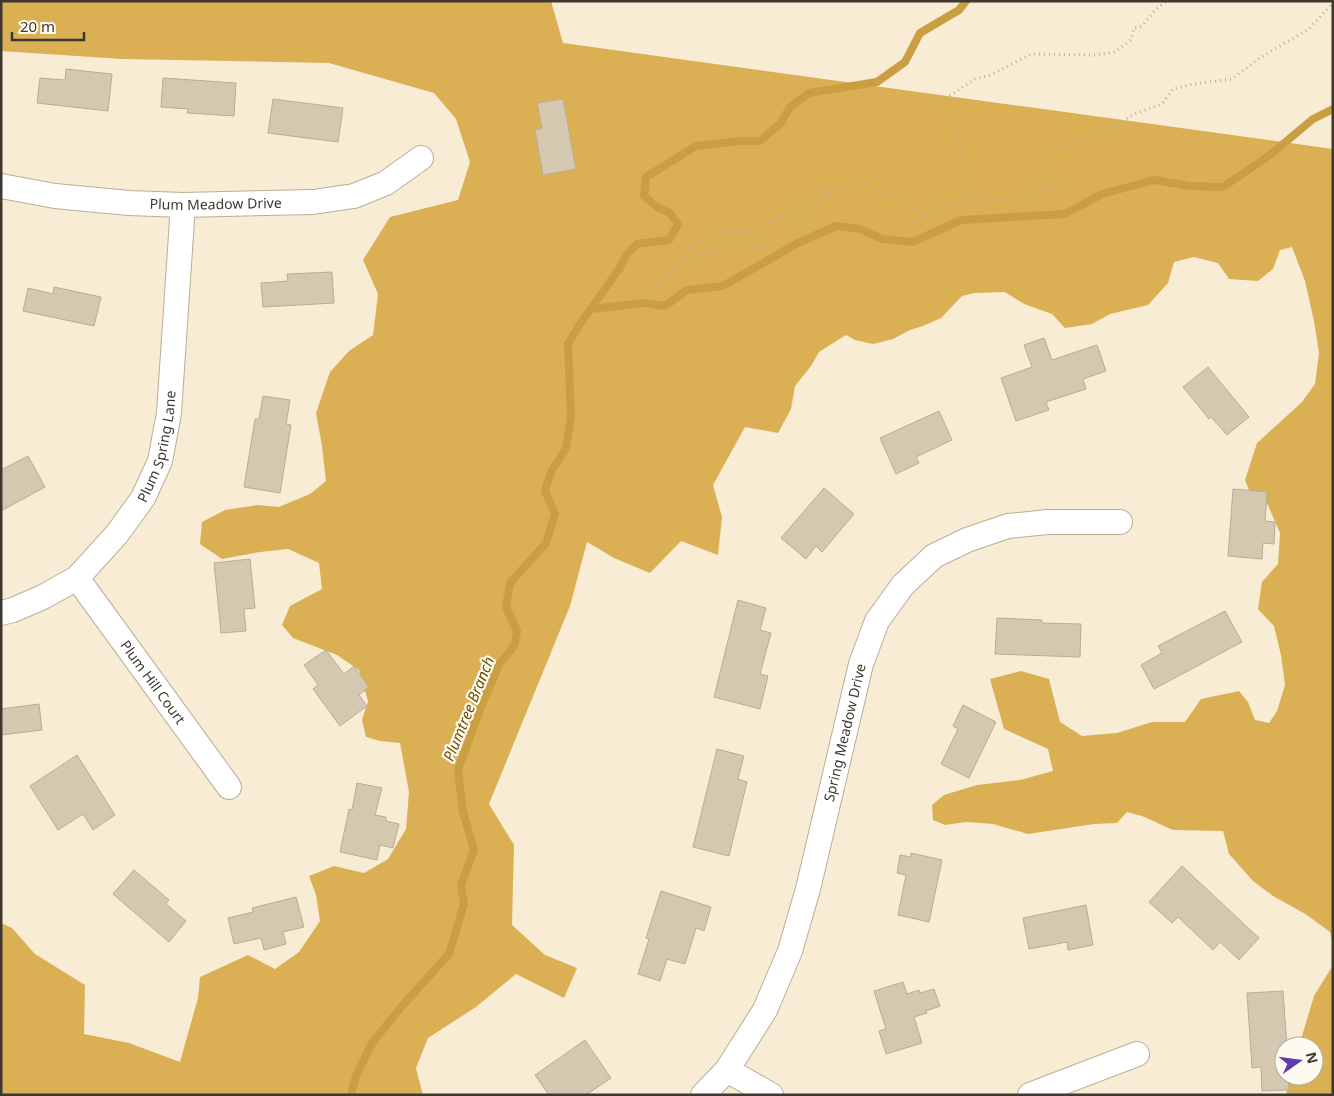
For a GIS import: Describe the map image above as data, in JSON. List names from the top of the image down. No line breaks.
{"streets":{"street":["Plum Meadow Drive","Plum Spring Lane","Plum Hill Court","Spring Meadow Drive"]},"crossings":[["Plum Meadow Drive","Plum Spring Lane"],["Plum Spring Lane","Plum Hill Court"]],"water":["Plumtree Branch"],"scale_bar":"20 m","north":"right"}
